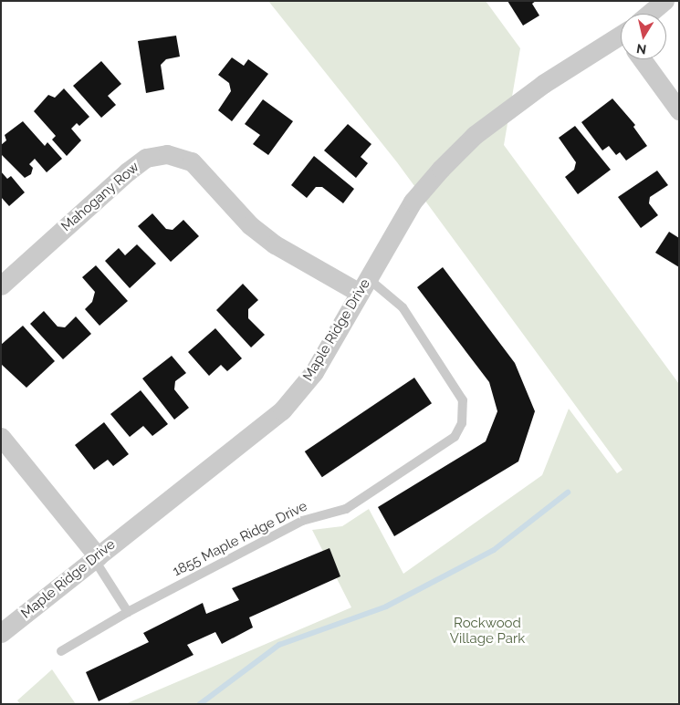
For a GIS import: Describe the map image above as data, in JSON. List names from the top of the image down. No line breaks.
{"streets":{"street":["Mahogany Row","Maple Ridge Drive"],"lane":["1855 Maple Ridge Drive"]},"crossings":[["Mahogany Row","Maple Ridge Drive"],["Mahogany Row","1855 Maple Ridge Drive"],["Maple Ridge Drive","1855 Maple Ridge Drive"]],"parks":["Rockwood Village Park"],"north":"bottom"}
